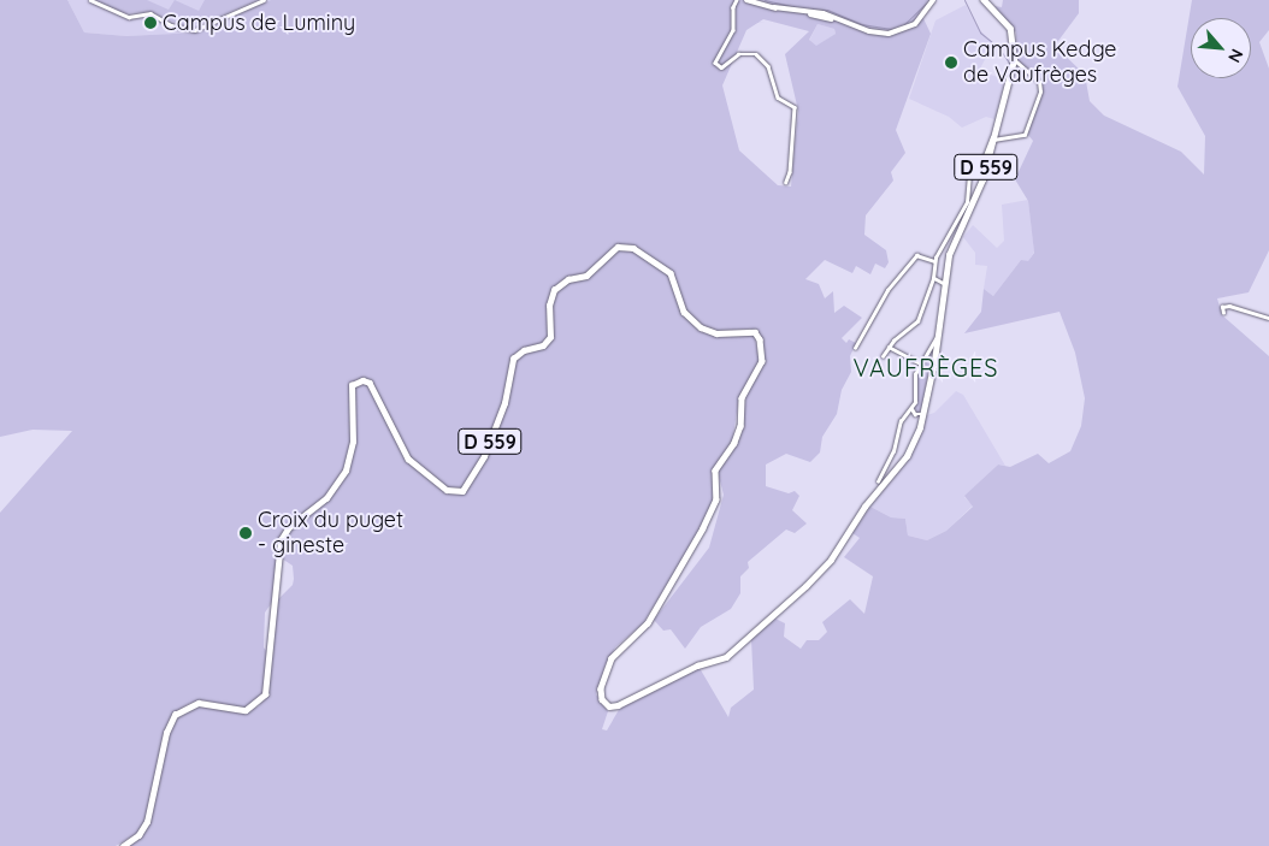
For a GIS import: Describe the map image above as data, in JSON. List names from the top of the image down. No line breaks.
{"streets":{"main road":["D 559"]},"districts":["VAUFRÈGES"],"places":["Campus de Luminy","Campus Kedge de Vaufrèges","Croix du puget - gineste"],"north":"bottom right"}
